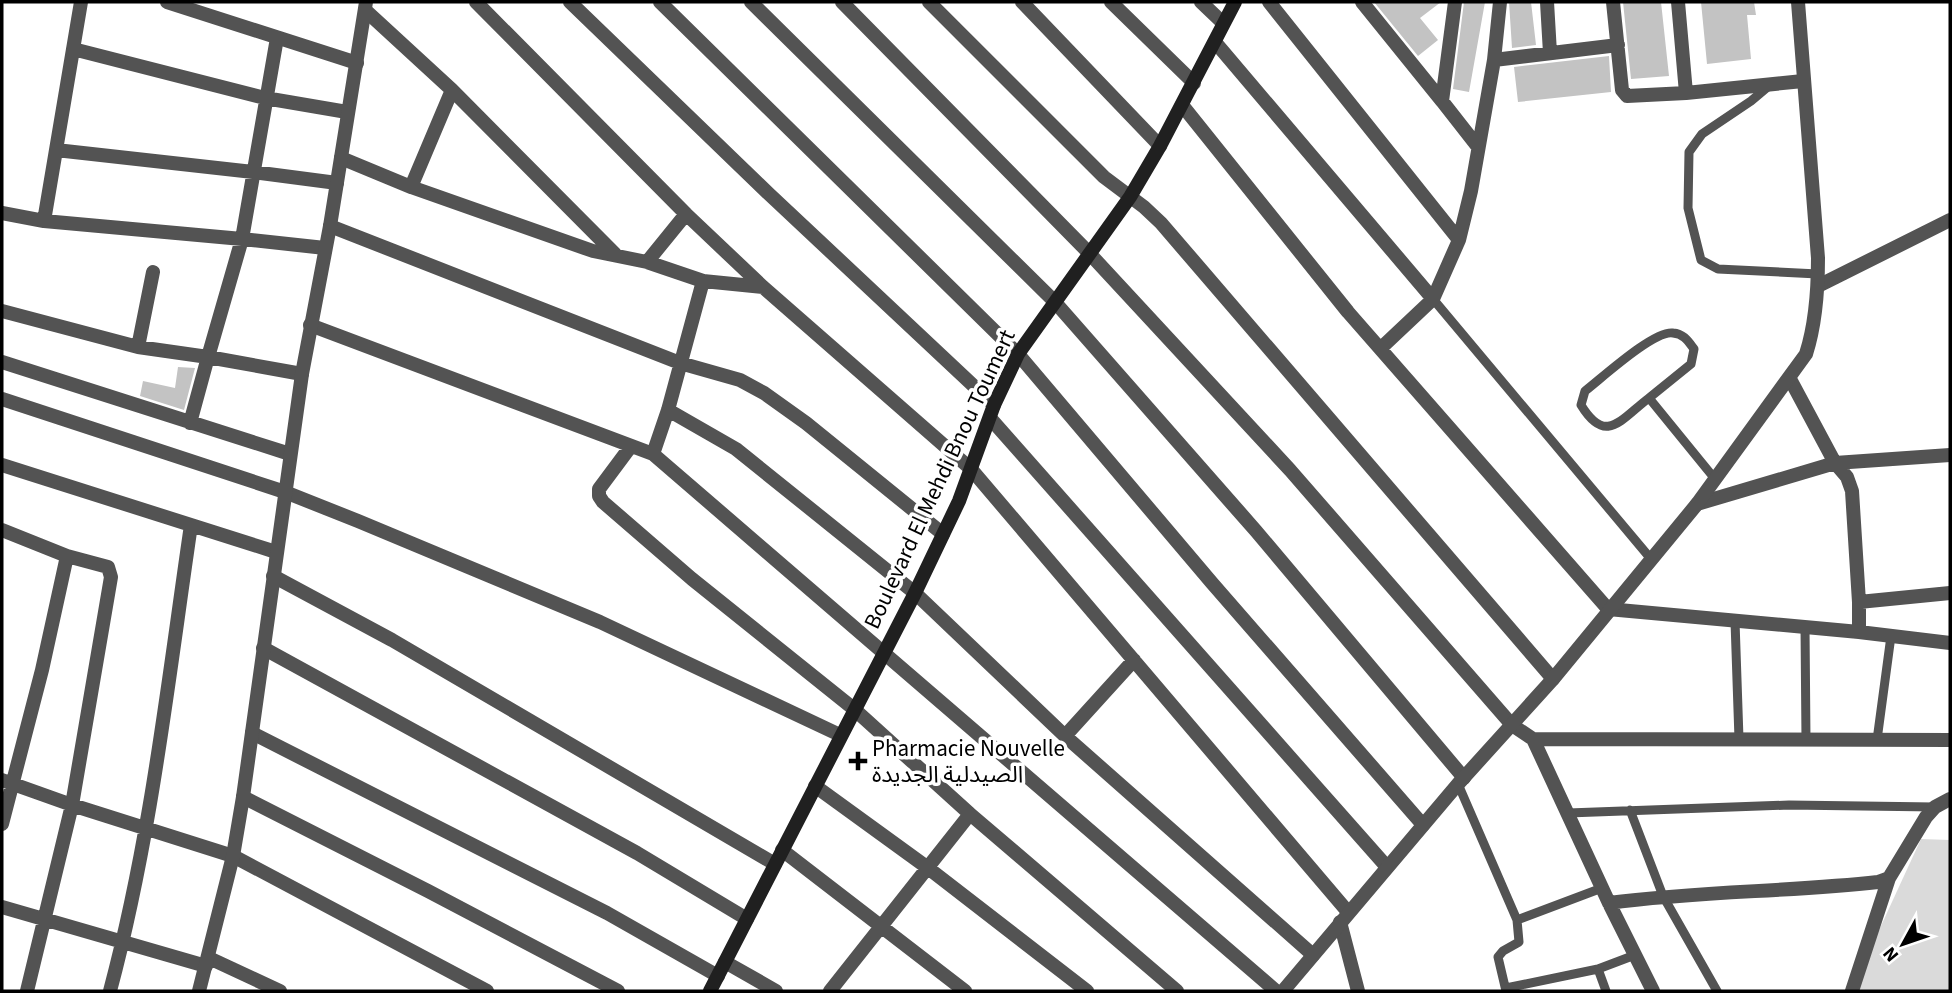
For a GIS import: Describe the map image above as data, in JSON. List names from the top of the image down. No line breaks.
{"streets":{"main road":["Boulevard El Mehdi Bnou Toumert"]},"places":{"health":["Pharmacie Nouvelle الصيدلية الجديدة"]},"north":"bottom left"}
